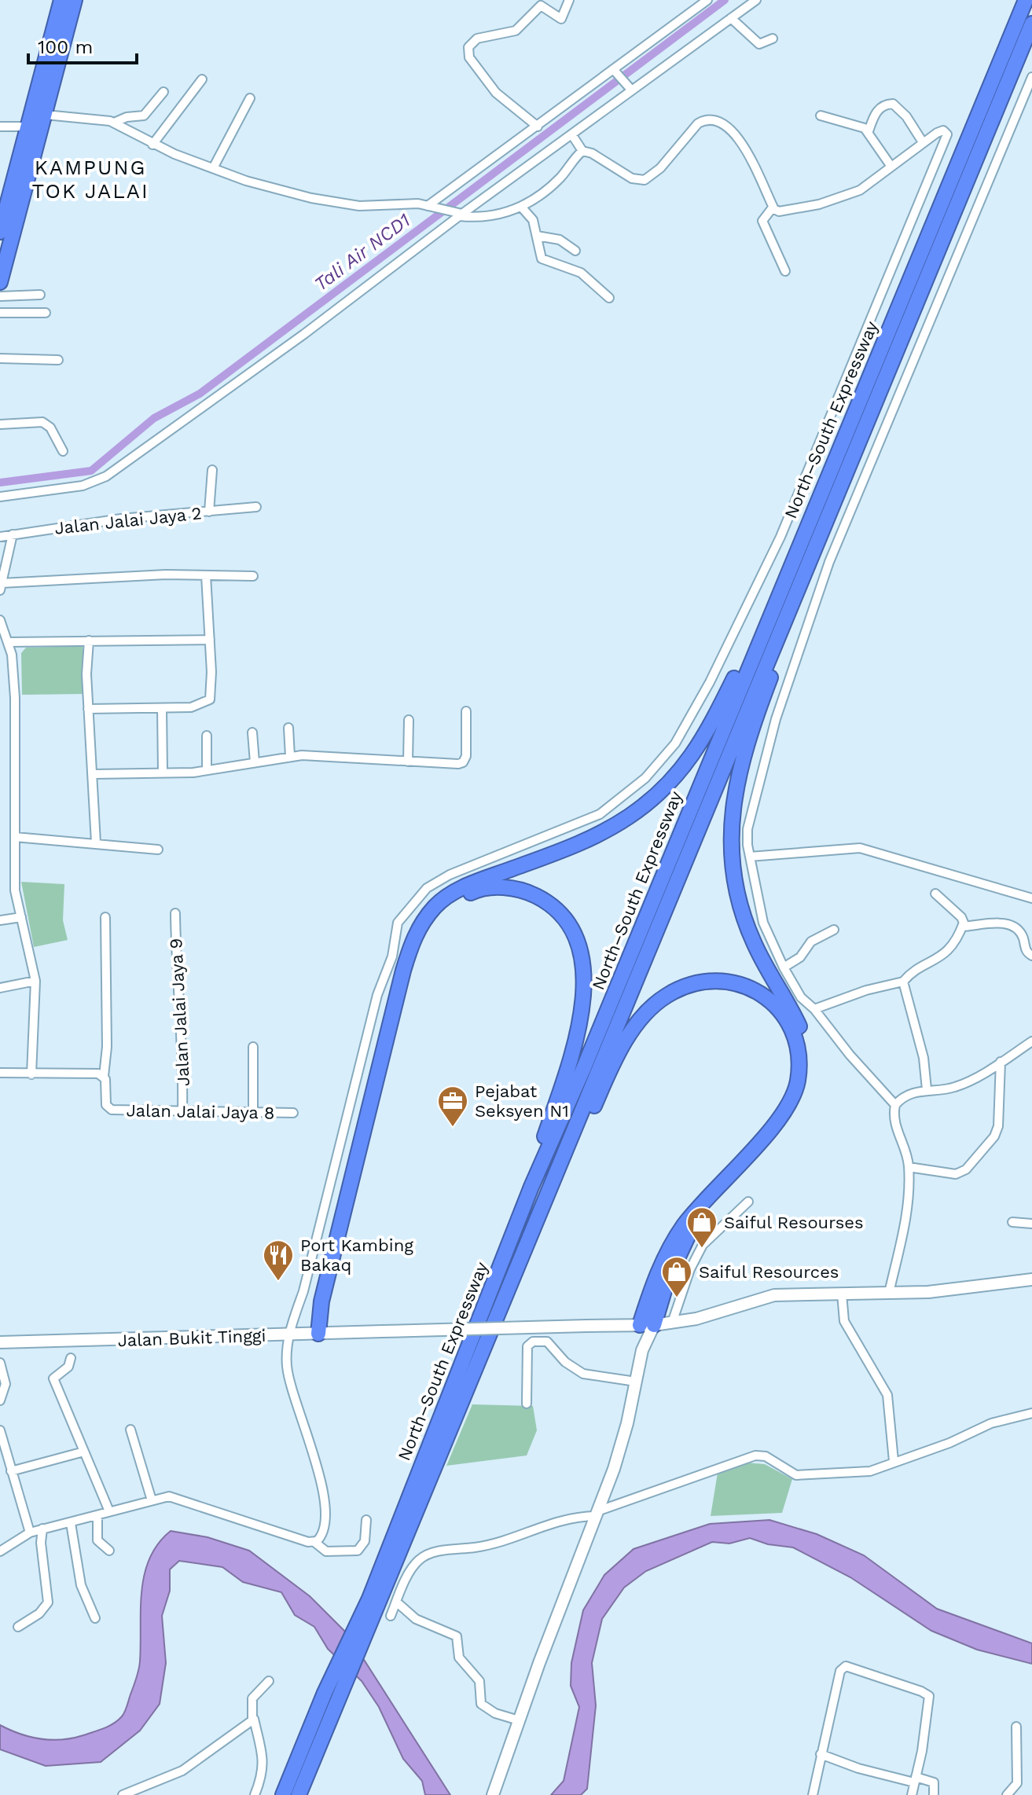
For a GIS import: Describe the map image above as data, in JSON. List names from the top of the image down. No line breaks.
{"streets":{"highway":["North–South Expressway"],"main road":["Jalan Bukit Tinggi"],"street":["Jalan Jalai Jaya 2","Jalan Jalai Jaya 9","Jalan Jalai Jaya 8"]},"crossings":[["Jalan Jalai Jaya 9","Jalan Jalai Jaya 8"]],"districts":["KAMPUNG TOK JALAI"],"water":["Tali Air NCD1"],"places":{"office":["Pejabat Seksyen N1"],"shop":["Saiful Resourses","Saiful Resources"],"restaurant":["Port Kambing Bakaq"]},"scale_bar":"100 m"}
